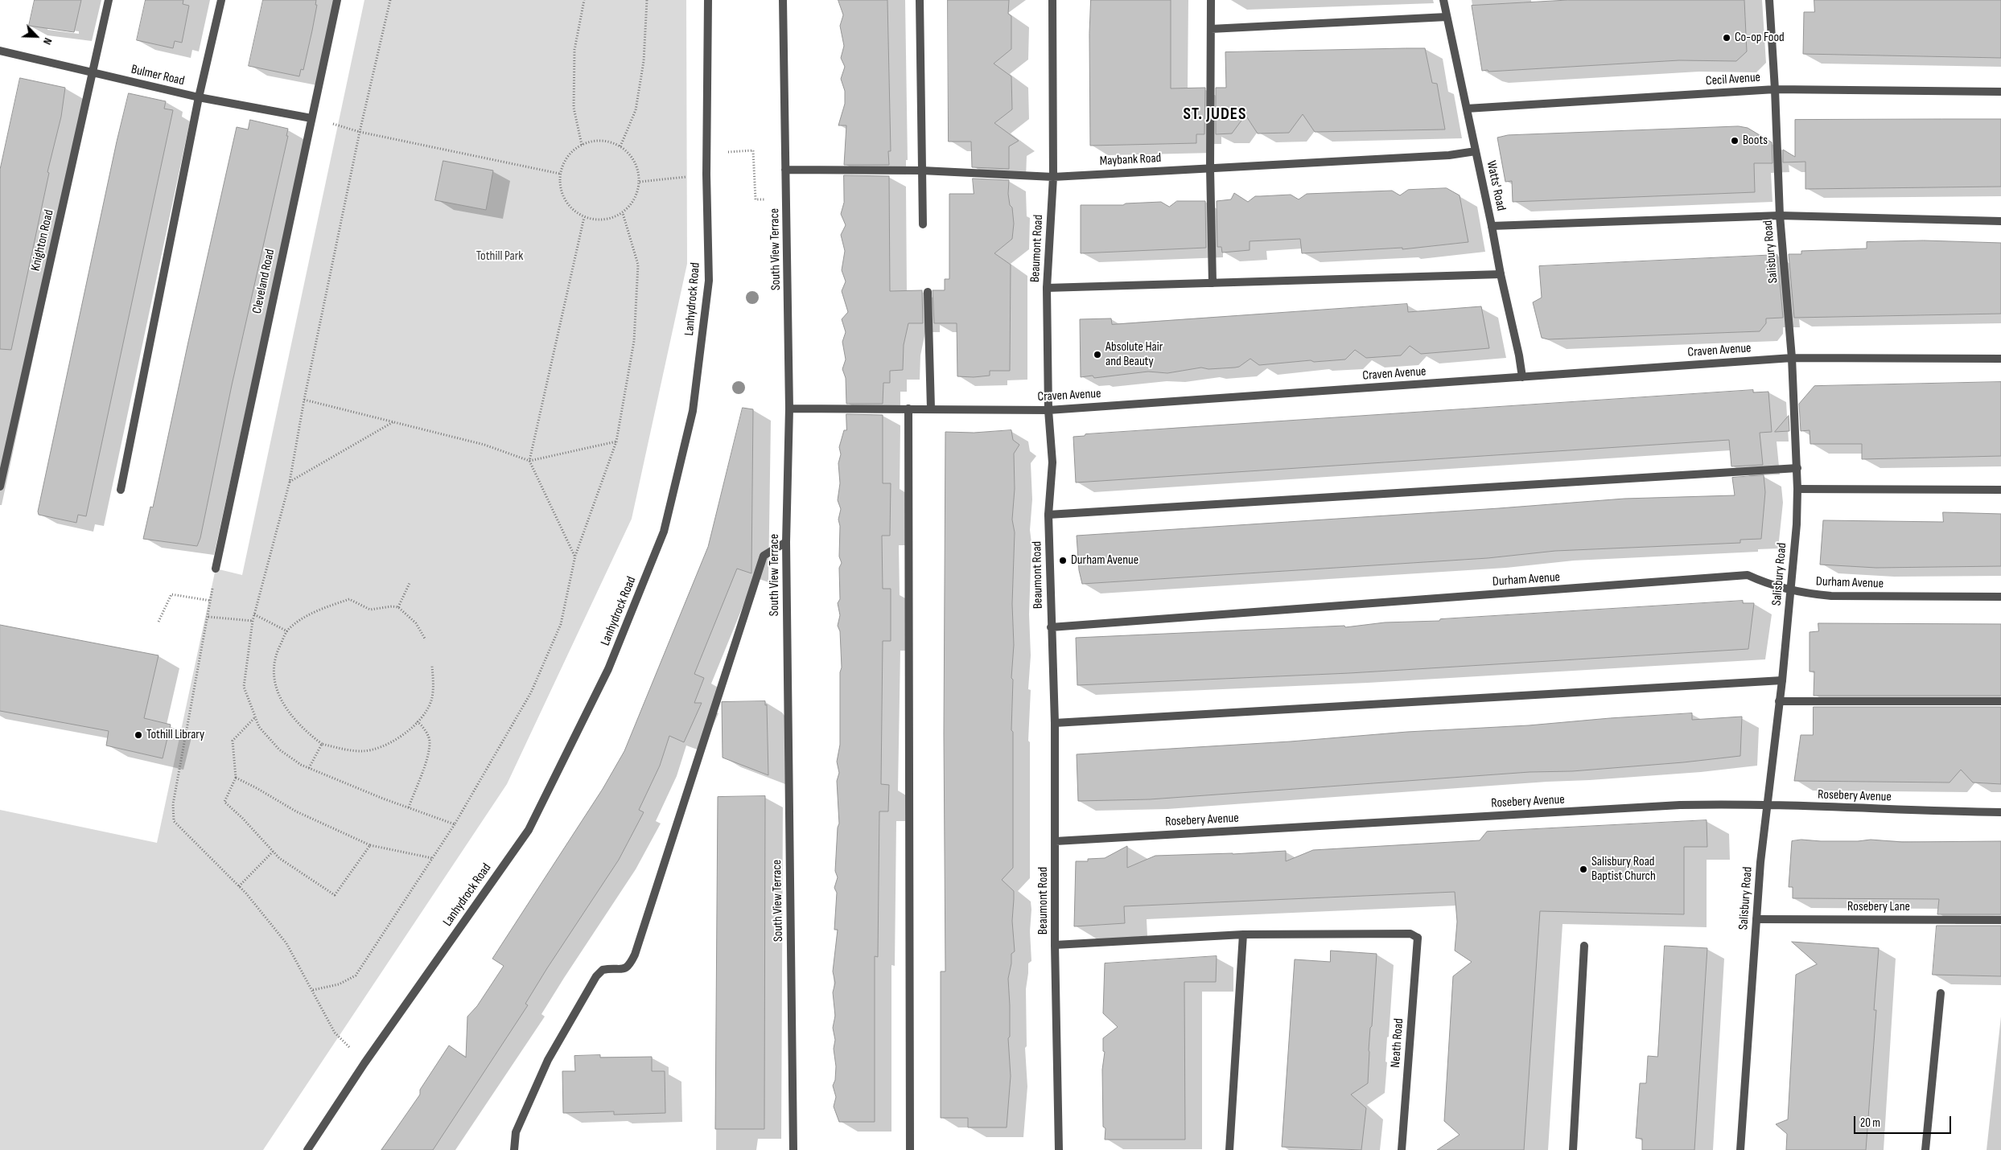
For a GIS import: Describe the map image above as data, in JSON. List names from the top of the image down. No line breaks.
{"streets":{"street":["Bulmer Road","Cecil Avenue","Maybank Road","Watts' Road","Knighton Road","Beaumont Road","South View Terrace","Salisbury Road","Cleveland Road","Lanhydrock Road","Craven Avenue","Durham Avenue","Rosebery Avenue","Rosebery Lane","Neath Road"]},"crossings":[["Bulmer Road","Knighton Road"],["Bulmer Road","Cleveland Road"],["Cecil Avenue","Watts' Road"],["Cecil Avenue","Salisbury Road"],["Maybank Road","Watts' Road"],["Maybank Road","Beaumont Road"],["Maybank Road","South View Terrace"],["Watts' Road","Craven Avenue"],["Beaumont Road","Craven Avenue"],["Beaumont Road","Durham Avenue"],["Beaumont Road","Rosebery Avenue"],["South View Terrace","Craven Avenue"],["Salisbury Road","Craven Avenue"],["Salisbury Road","Durham Avenue"],["Salisbury Road","Rosebery Avenue"],["Salisbury Road","Rosebery Lane"]],"districts":["ST. JUDES"],"parks":["Tothill Park"],"places":["Co-op Food","Boots","Absolute Hair and Beauty","Durham Avenue","Tothill Library","Salisbury Road Baptist Church"],"scale_bar":"20 m","north":"bottom right"}
